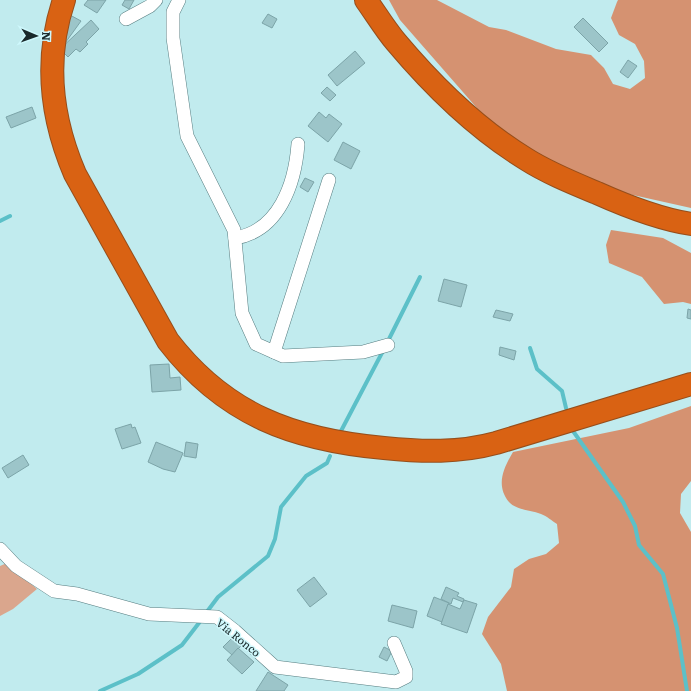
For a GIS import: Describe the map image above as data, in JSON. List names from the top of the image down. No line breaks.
{"streets":{"street":["Via Ronco"]},"north":"right"}
